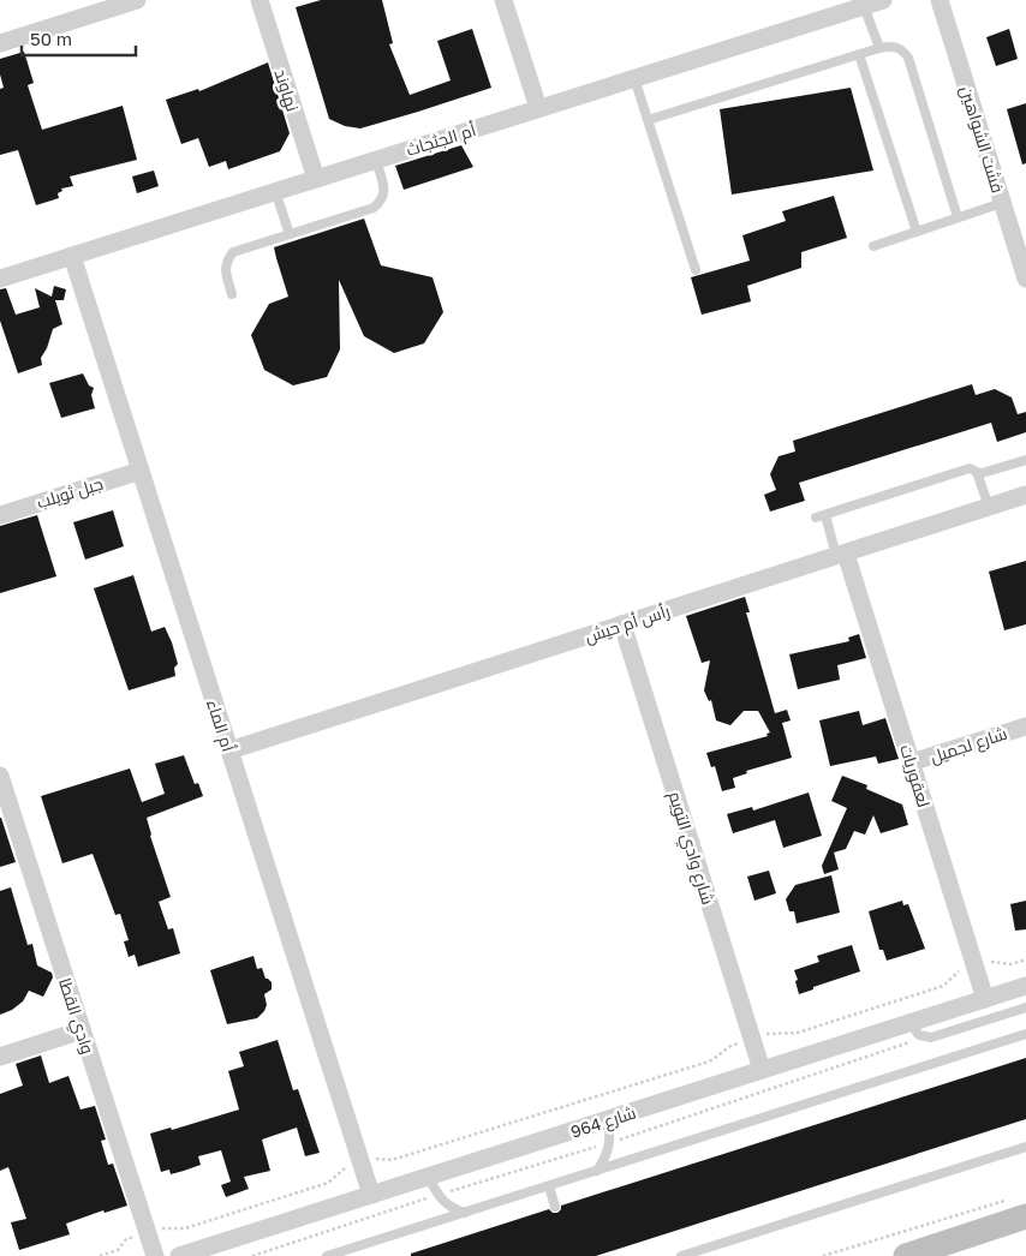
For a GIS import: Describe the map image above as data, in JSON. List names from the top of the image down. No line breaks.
{"streets":{"street":["نهاوند","أم الجثجاث","فشت الشواهين","جبل ثويلب","رأس أم حيش","أم الماء","شارع لجميل","لعقوريات","شارع وادي التويم","وادي القطا","شارع 964"]},"crossings":[["نهاوند","أم الجثجاث"],["أم الجثجاث","أم الماء"],["جبل ثويلب","أم الماء"],["رأس أم حيش","أم الماء"],["رأس أم حيش","لعقوريات"],["رأس أم حيش","شارع وادي التويم"],["أم الماء","شارع 964"],["شارع لجميل","لعقوريات"],["لعقوريات","شارع 964"],["شارع وادي التويم","شارع 964"]],"scale_bar":"50 m"}
